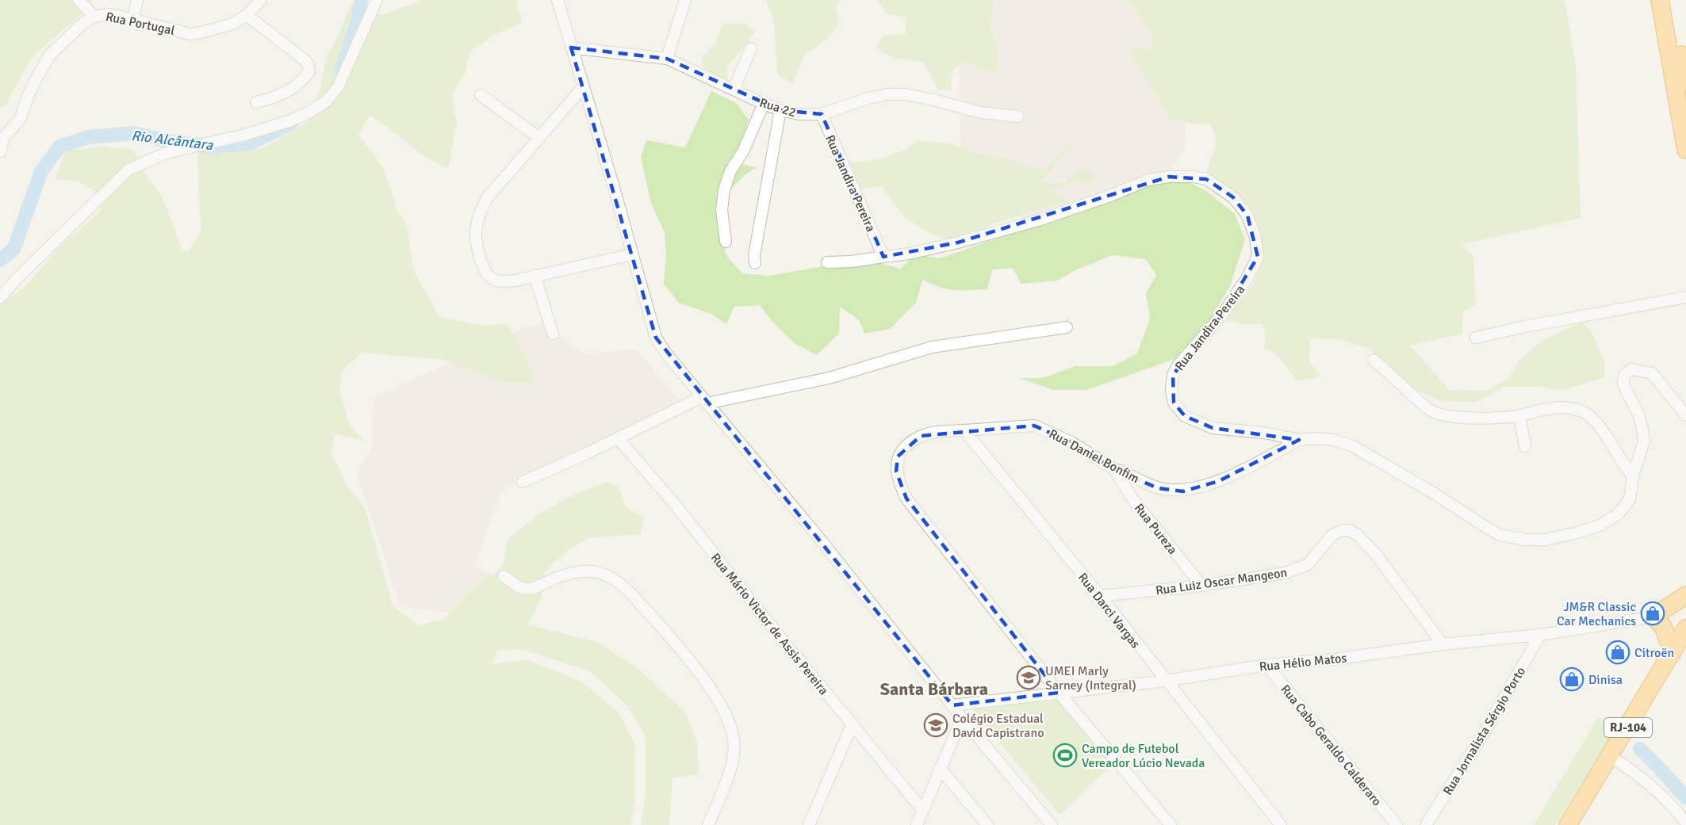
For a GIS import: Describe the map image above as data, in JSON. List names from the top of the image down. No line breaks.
{"streets":{"highway":["RJ-104"],"street":["Rua Portugal","Rua 22","Rua Jandira Pereira","Rua Daniel Bonfim","Rua Pureza","Rua Luiz Oscar Mangeon","Rua Darci Vargas","Rua Mário Victor de Assis Pereira","Rua Hélio Matos","Rua Jornalista Sérgio Porto","Rua Cabo Geraldo Calderaro"]},"crossings":[["Rua 22","Rua Jandira Pereira"],["Rua Jandira Pereira","Rua Daniel Bonfim"],["Rua Daniel Bonfim","Rua Pureza"],["Rua Daniel Bonfim","Rua Darci Vargas"],["Rua Pureza","Rua Luiz Oscar Mangeon"],["Rua Luiz Oscar Mangeon","Rua Darci Vargas"],["Rua Luiz Oscar Mangeon","Rua Hélio Matos"],["Rua Darci Vargas","Rua Hélio Matos"],["Rua Hélio Matos","Rua Jornalista Sérgio Porto"],["Rua Hélio Matos","Rua Cabo Geraldo Calderaro"]],"districts":["Santa Bárbara"],"water":["Rio Alcântara"],"places":{"shop":["JM&R Classic Car Mechanics","Citroën","Dinisa"],"school or university":["UMEI Marly Sarney (Integral)","Colégio Estadual David Capistrano"],"sports":["Campo de Futebol Vereador Lúcio Nevada"]}}
